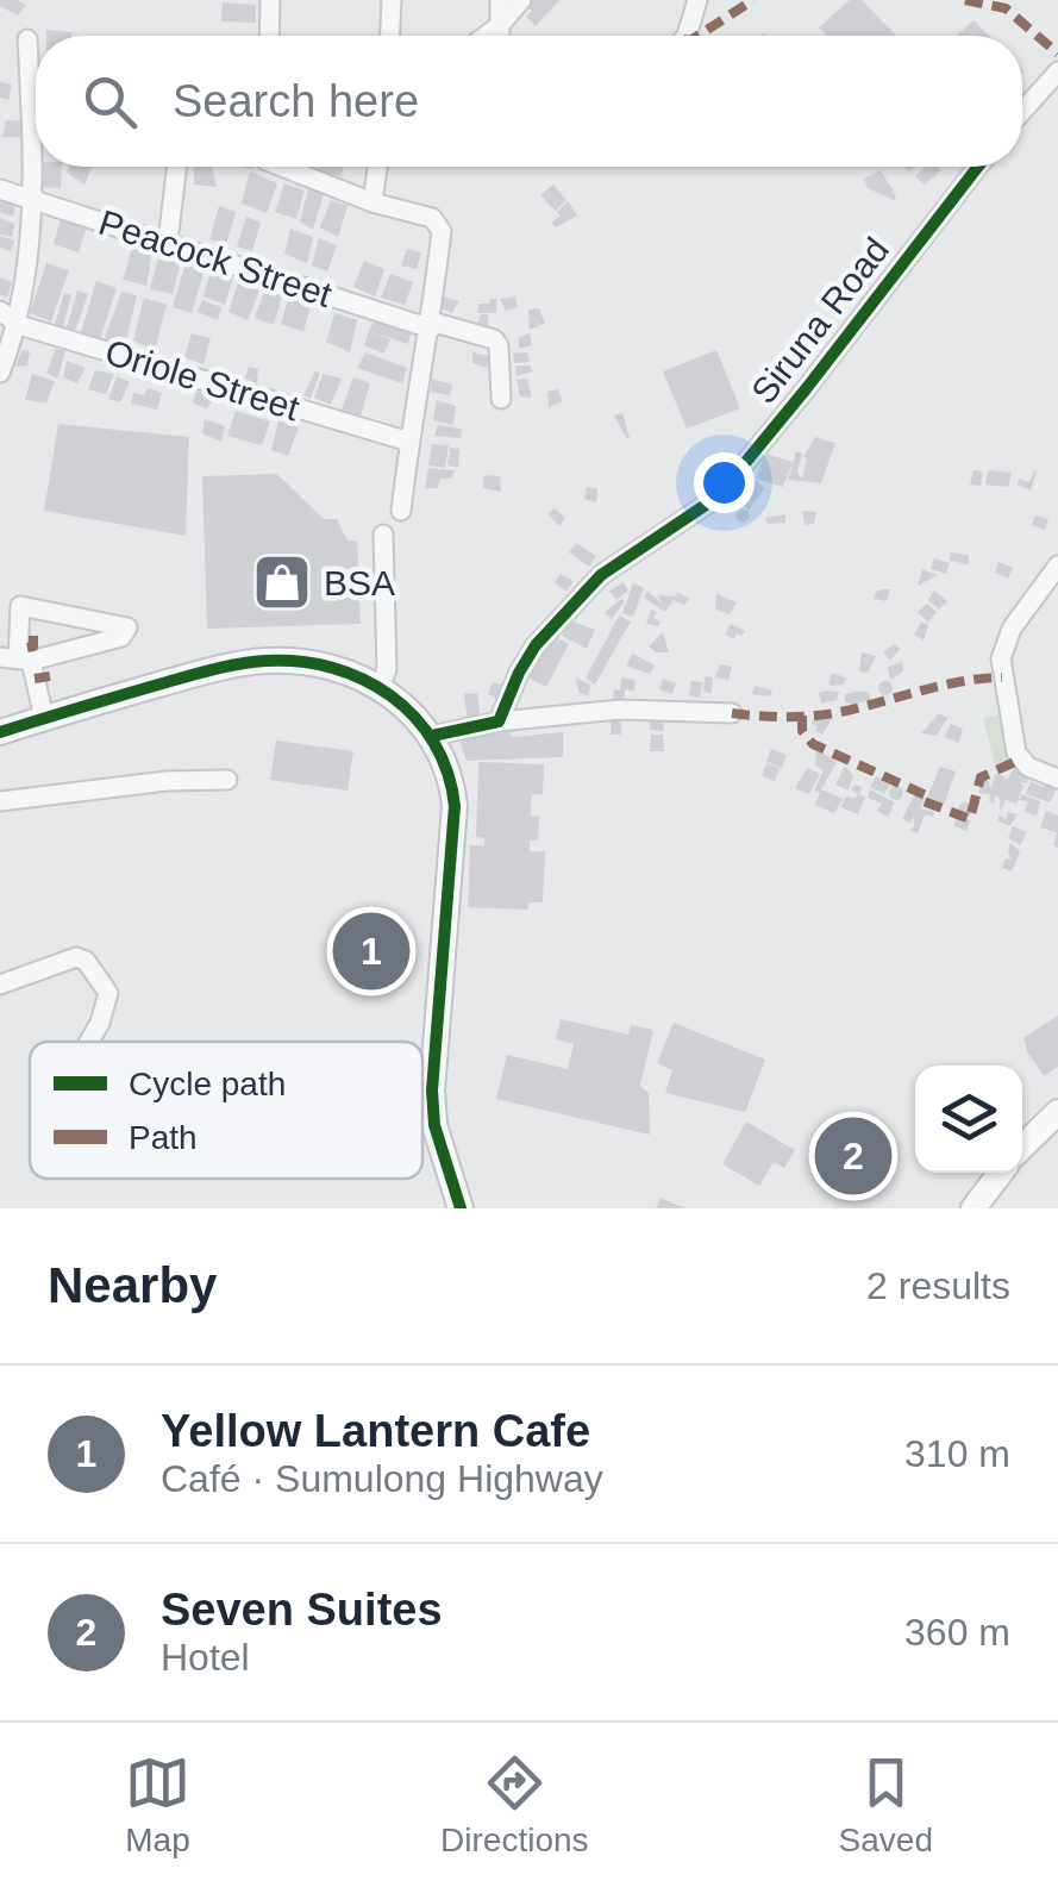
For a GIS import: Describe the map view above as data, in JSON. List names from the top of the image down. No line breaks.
{"streets":{"street":["Peacock Street","Siruna Road","Oriole Street"]},"places":{"shop":["BSA"]},"legend":["Cycle path","Path"],"page":{"search":"Search here","pins":["1","2"],"heading":["Nearby","2 results"],"list":[{"mark":"1","name":"Yellow Lantern Cafe","note":"Café · Sumulong Highway","value":"310 m"},{"mark":"2","name":"Seven Suites","note":"Hotel","value":"360 m"}],"nav":["Map","Directions","Saved"]}}
